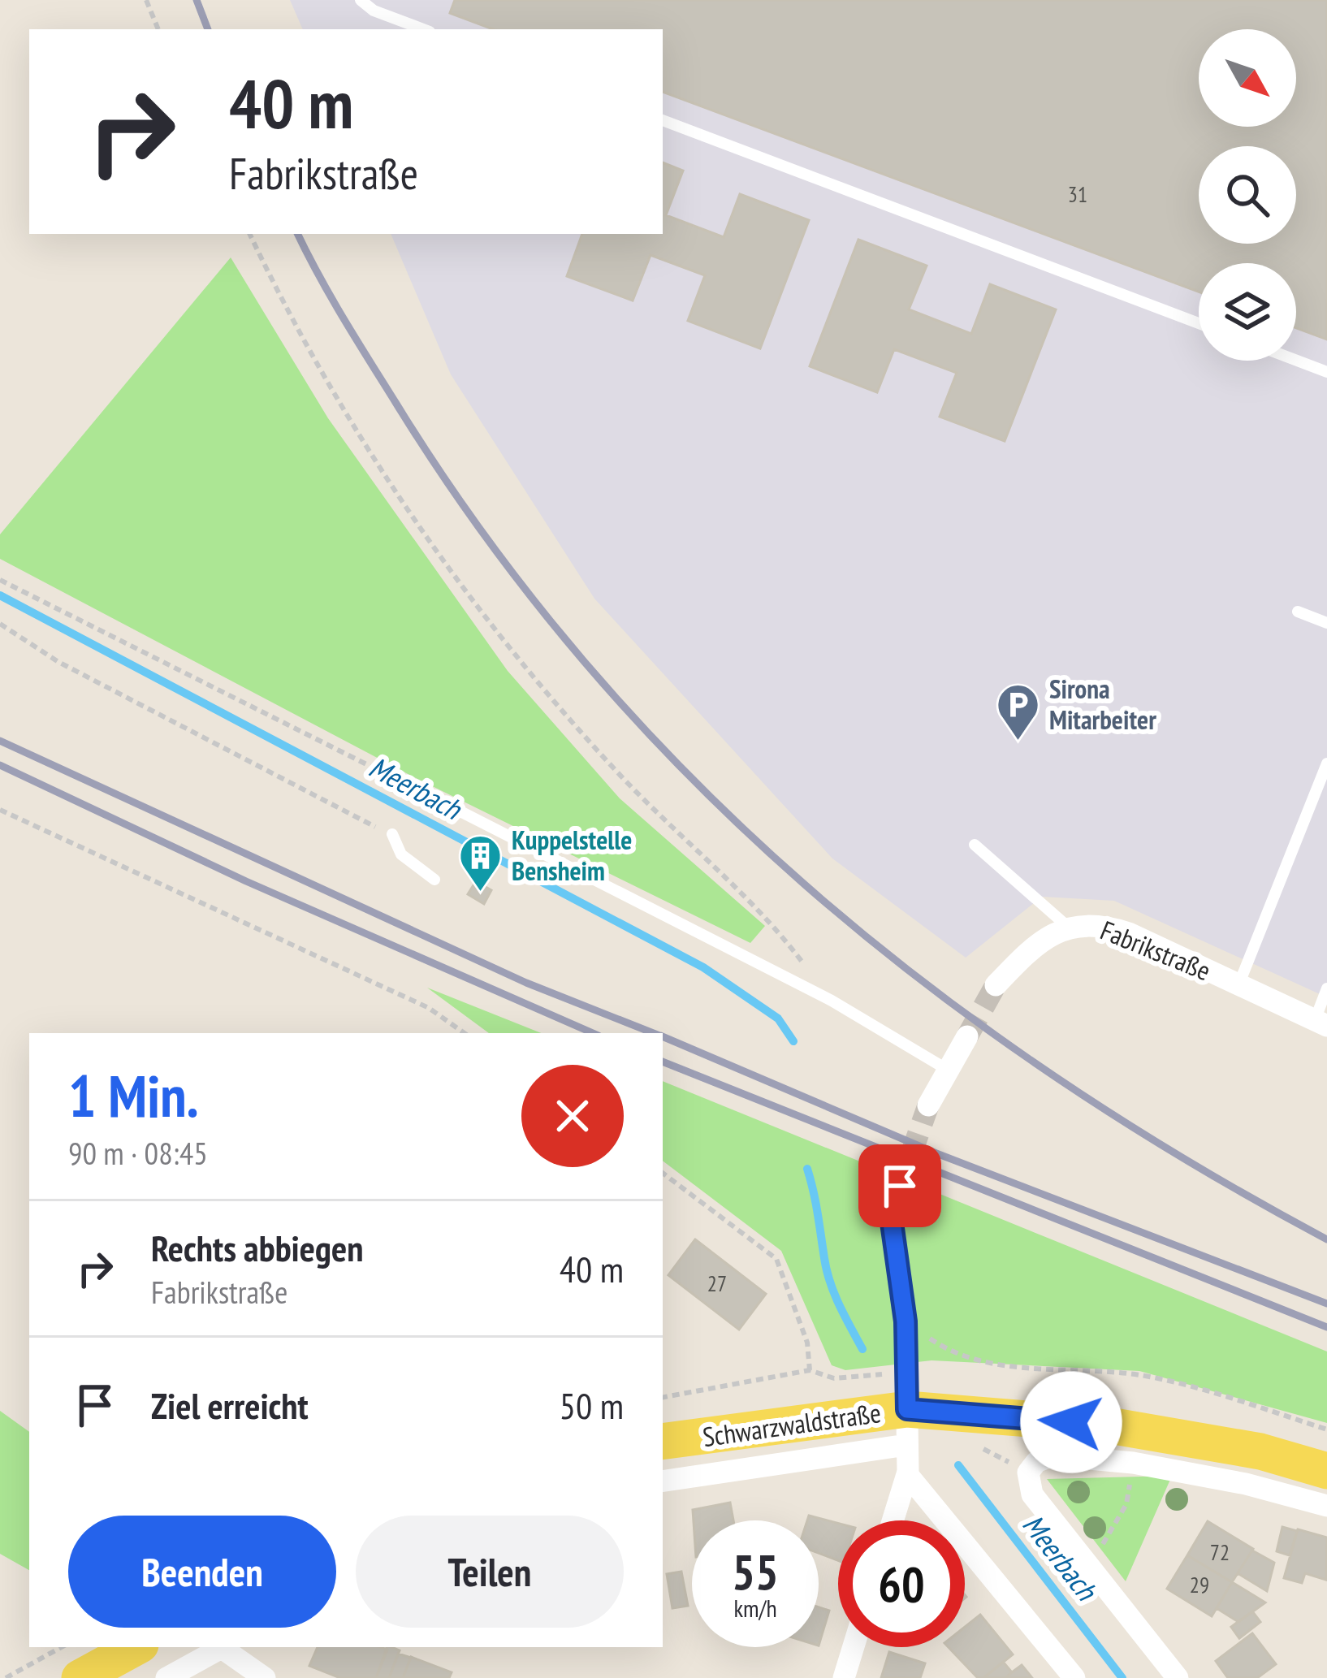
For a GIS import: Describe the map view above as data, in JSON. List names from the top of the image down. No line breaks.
{"streets":{"main road":["Schwarzwaldstraße"],"street":["Fabrikstraße"]},"water":["Meerbach"],"places":{"parking":["Sirona Mitarbeiter"],"building":["Kuppelstelle Bensheim"]},"house_numbers":["31","27","72","29"],"north":"bottom right","page":{"turn":["40 m","Fabrikstraße"],"heading":["1 Min.","90 m · 08:45"],"list":[{"name":"Rechts abbiegen","note":"Fabrikstraße","value":"40 m"},{"name":"Ziel erreicht","value":"50 m"}],"buttons":["Beenden","Teilen"],"speed":"55 km/h","limit":"60"}}
